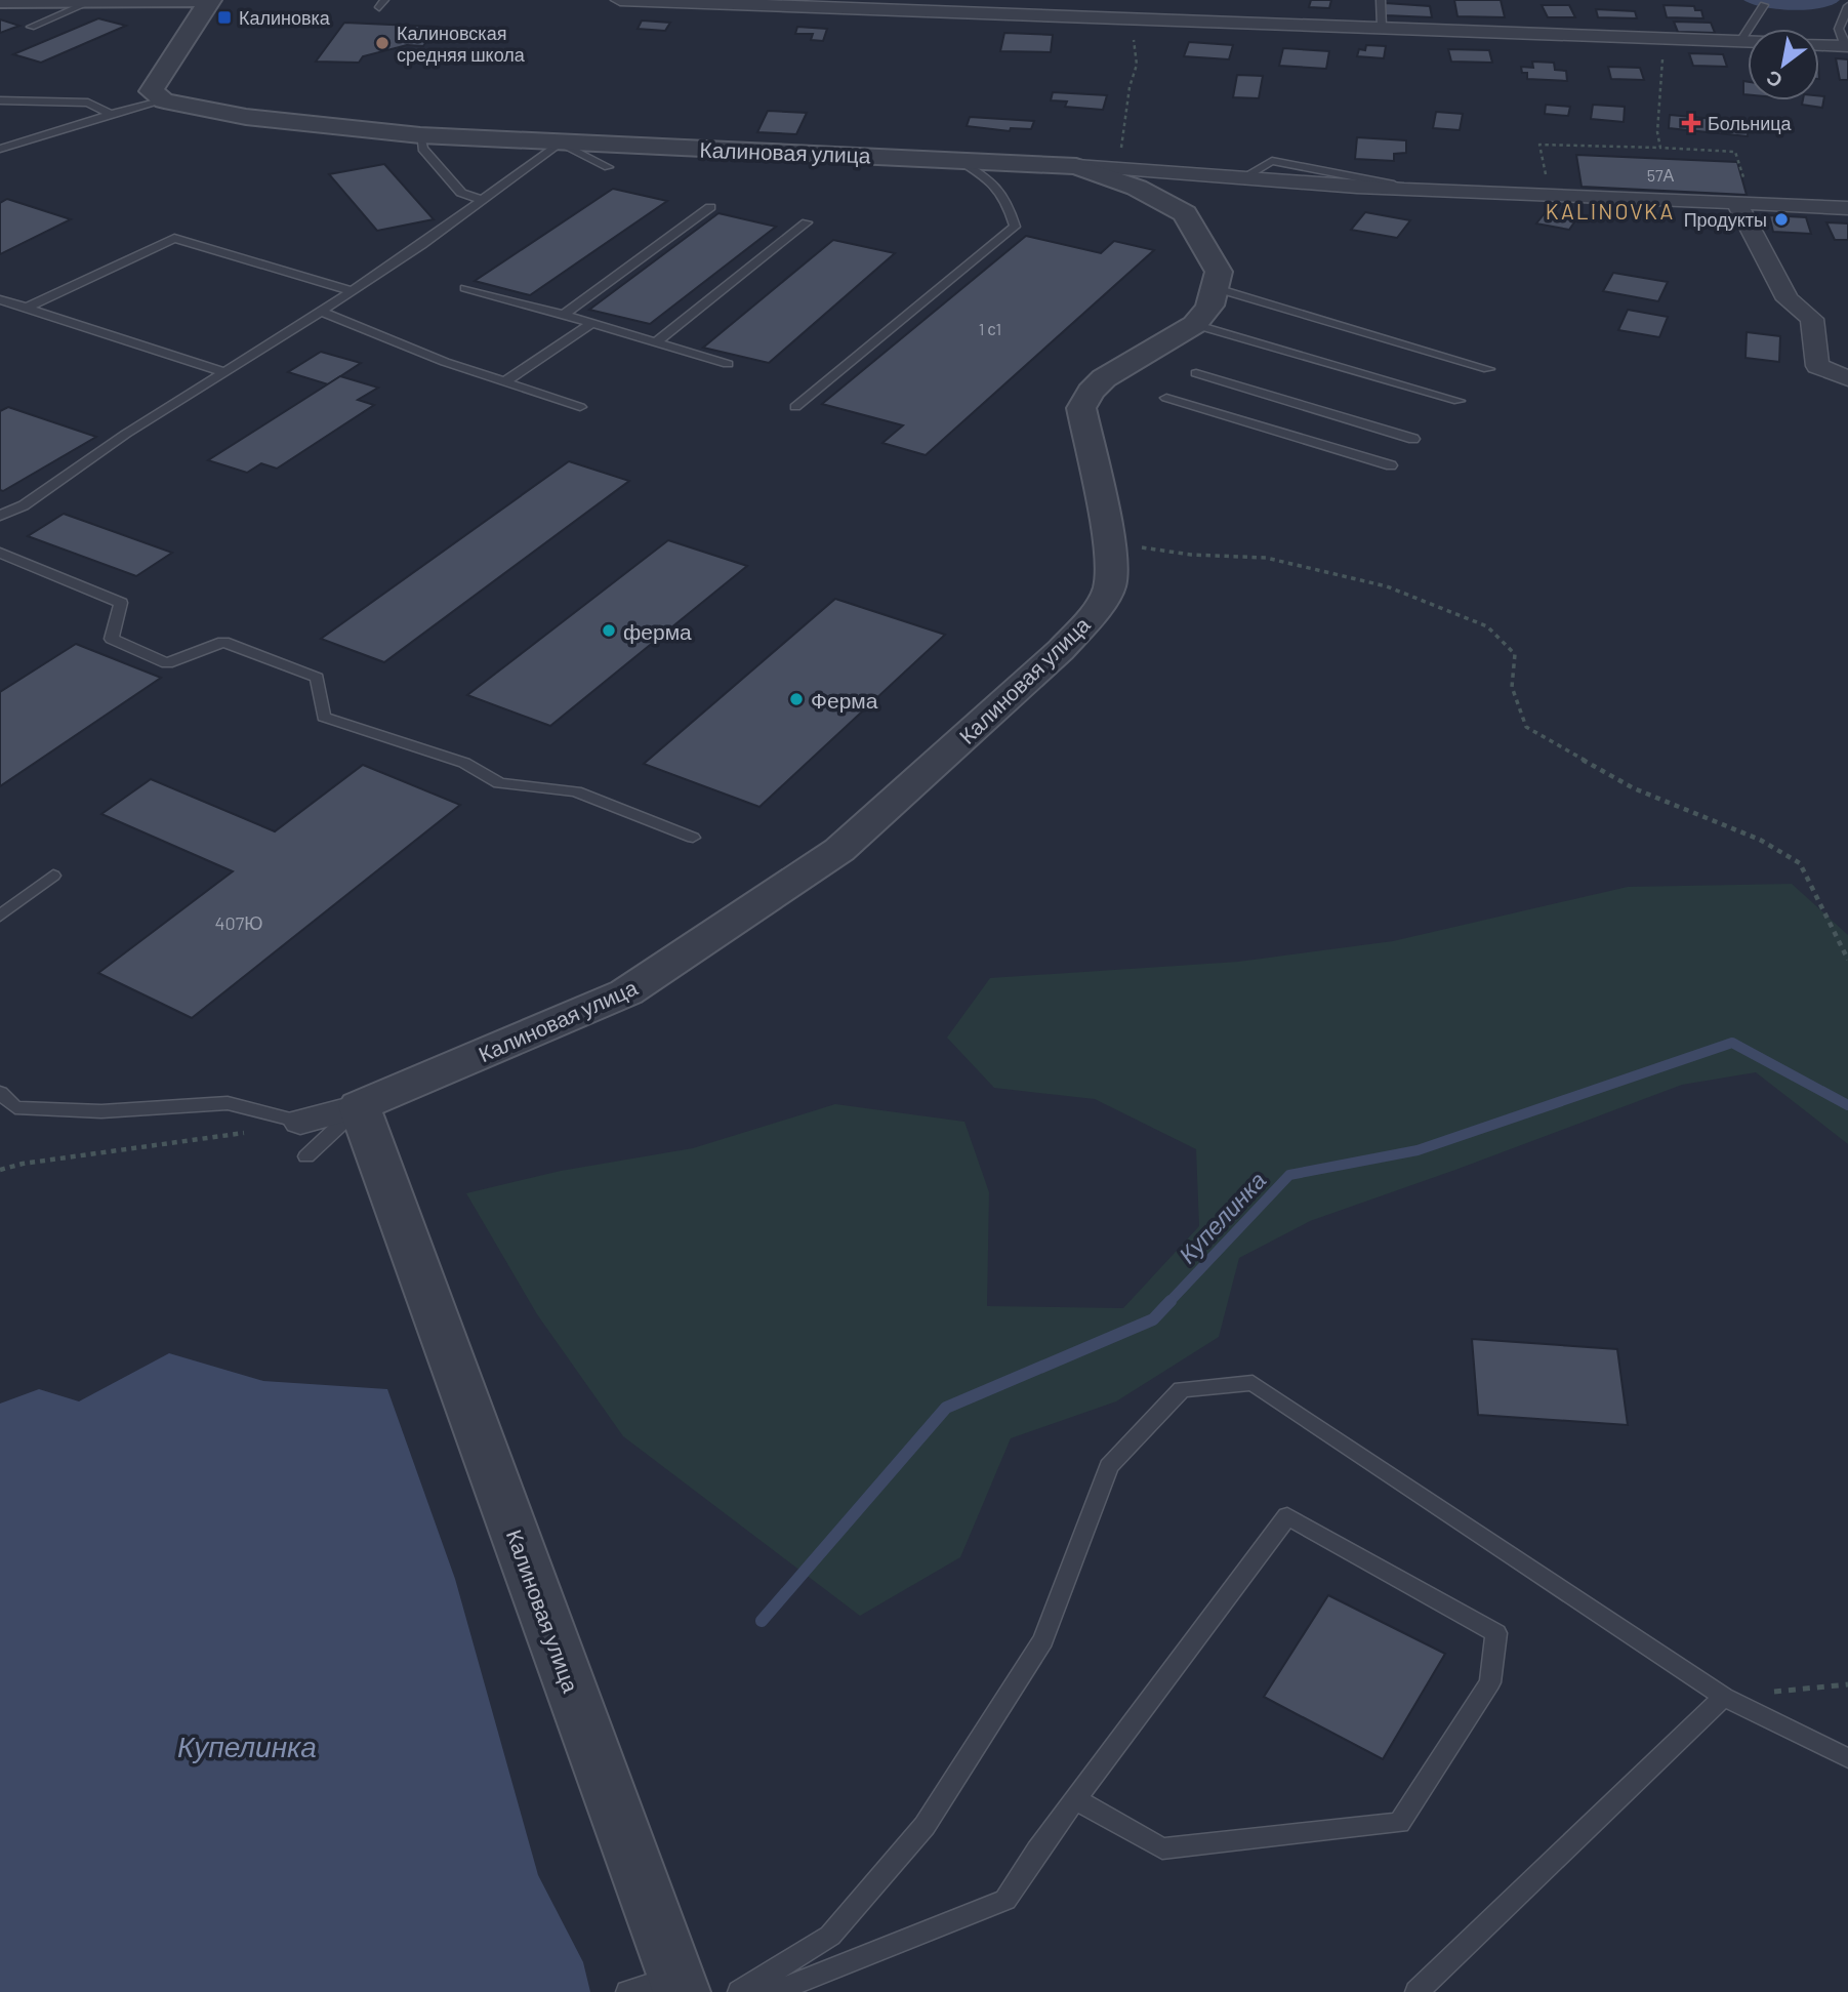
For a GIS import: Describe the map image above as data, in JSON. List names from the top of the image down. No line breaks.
{"streets":{"street":["Калиновая улица"]},"districts":["KALINOVKA"],"water":["Купелинка"],"places":{"transit":["Калиновка"],"other":["Калиновская средняя школа","Продукты","ферма","Ферма"],"health":["Больница"]},"house_numbers":["57А","1 с1","407Ю"],"north":"bottom left"}
